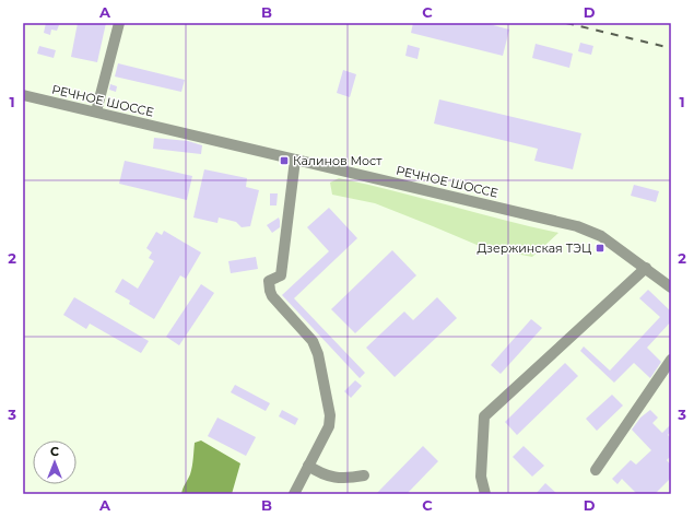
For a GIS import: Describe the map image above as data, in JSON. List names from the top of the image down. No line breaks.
{"streets":{"street":["РЕЧНОЕ ШОССЕ"]},"places":{"transit":["Калинов Мост","Дзержинская ТЭЦ"]},"north":"top","grid":{"columns":["A","B","C","D"],"rows":["1","2","3"]}}
